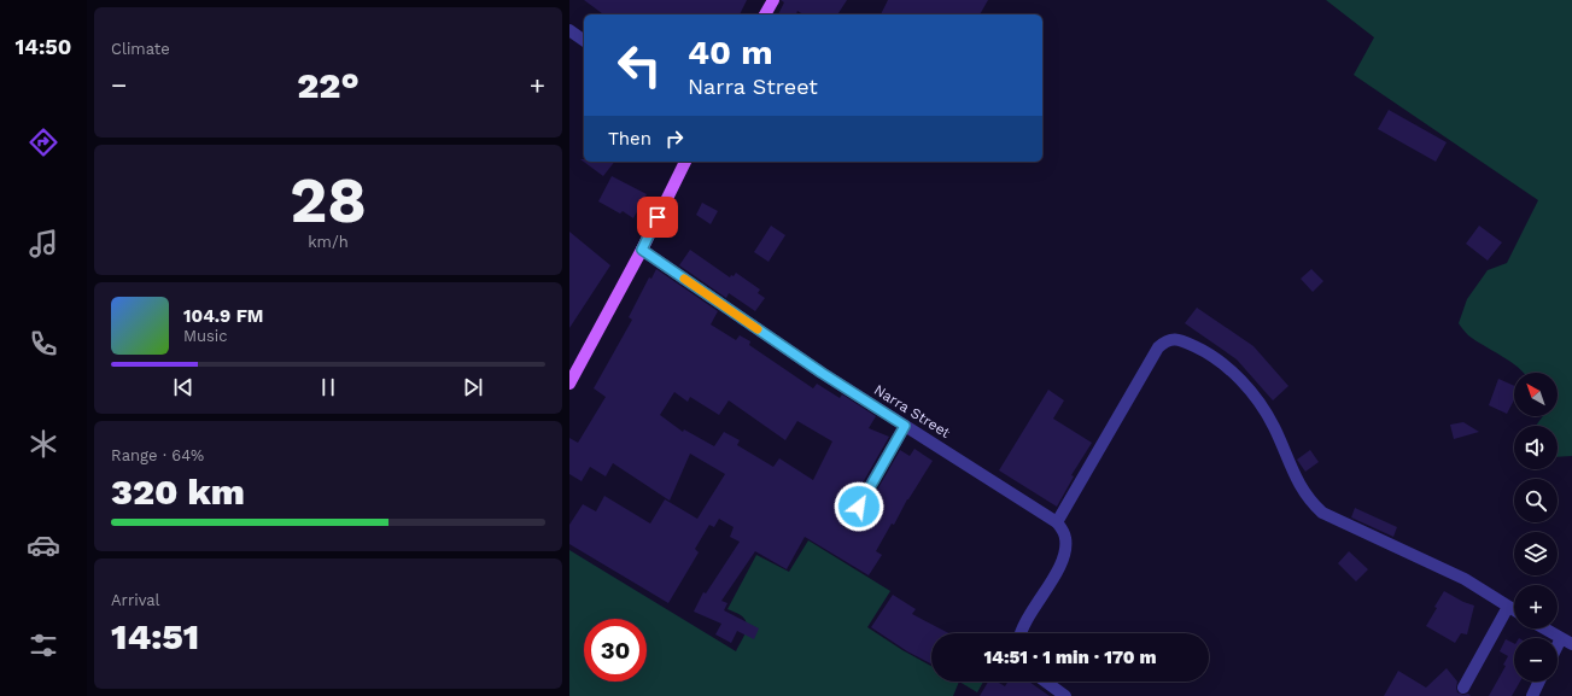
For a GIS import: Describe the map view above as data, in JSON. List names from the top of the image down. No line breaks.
{"streets":{"street":["Narra Street"]},"north":"top left","page":{"tabs":"14:50","tile":["Climate",["28","km/h"],["Range · 64%","320 km"],["Arrival","14:51"]],"turn":["40 m","Narra Street"],"heat":["−","22°","+"],"then":"Then","song":["104.9 FM","Music"],"map_buttons":["+","−"],"limit":"30","trip":"14:51 · 1 min · 170 m"}}
